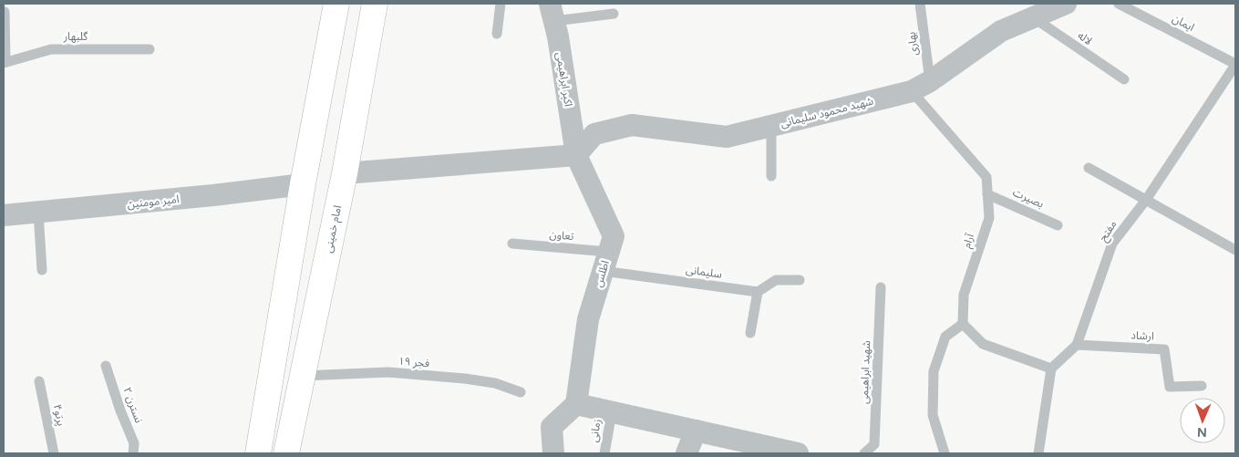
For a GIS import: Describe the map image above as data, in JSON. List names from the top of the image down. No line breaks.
{"streets":{"main road":["امام خمینی"],"street":["اکبر ابراهیمی","شهید محمود سلیمانی","امیر مومنین","اطلس"],"lane":["ایمان","گلبهار","لاله","بهاری","بصیرت","مفتح","تعاون","آرام","سلیمانی","ارشاد","فجر ۱۹","شهید ابراهیمی","نسترن ۲","پرتو۴","زمانی"]},"crossings":[["ایمان","مفتح"],["لاله","شهید محمود سلیمانی"],["بهاری","شهید محمود سلیمانی"],["بهاری","آرام"],["اکبر ابراهیمی","شهید محمود سلیمانی"],["اکبر ابراهیمی","اطلس"],["شهید محمود سلیمانی","آرام"],["شهید محمود سلیمانی","اطلس"],["بصیرت","آرام"],["امام خمینی","فجر ۱۹"],["مفتح","ارشاد"],["تعاون","سلیمانی"],["تعاون","اطلس"],["سلیمانی","اطلس"]],"north":"bottom"}
